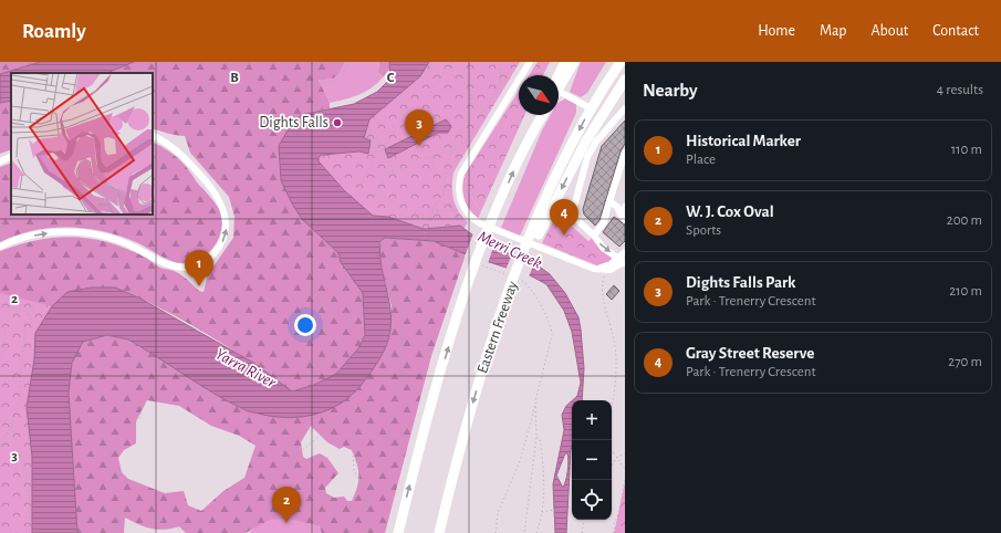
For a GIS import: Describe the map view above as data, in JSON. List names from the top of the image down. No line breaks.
{"streets":{"highway":["Eastern Freeway"]},"water":["Merri Creek","Yarra River"],"places":["Dights Falls"],"north":"bottom right","page":{"header":"Roamly","nav":["Home","Map","About","Contact"],"heading":["Nearby","4 results"],"pins":["3","4","1","2"],"list":[{"mark":"1","name":"Historical Marker","note":"Place","value":"110 m"},{"mark":"2","name":"W. J. Cox Oval","note":"Sports","value":"200 m"},{"mark":"3","name":"Dights Falls Park","note":"Park · Trenerry Crescent","value":"210 m"},{"mark":"4","name":"Gray Street Reserve","note":"Park · Trenerry Crescent","value":"270 m"}],"map_buttons":["+","−"]},"grid":{"columns":["B","C"],"rows":["2","3"]}}
